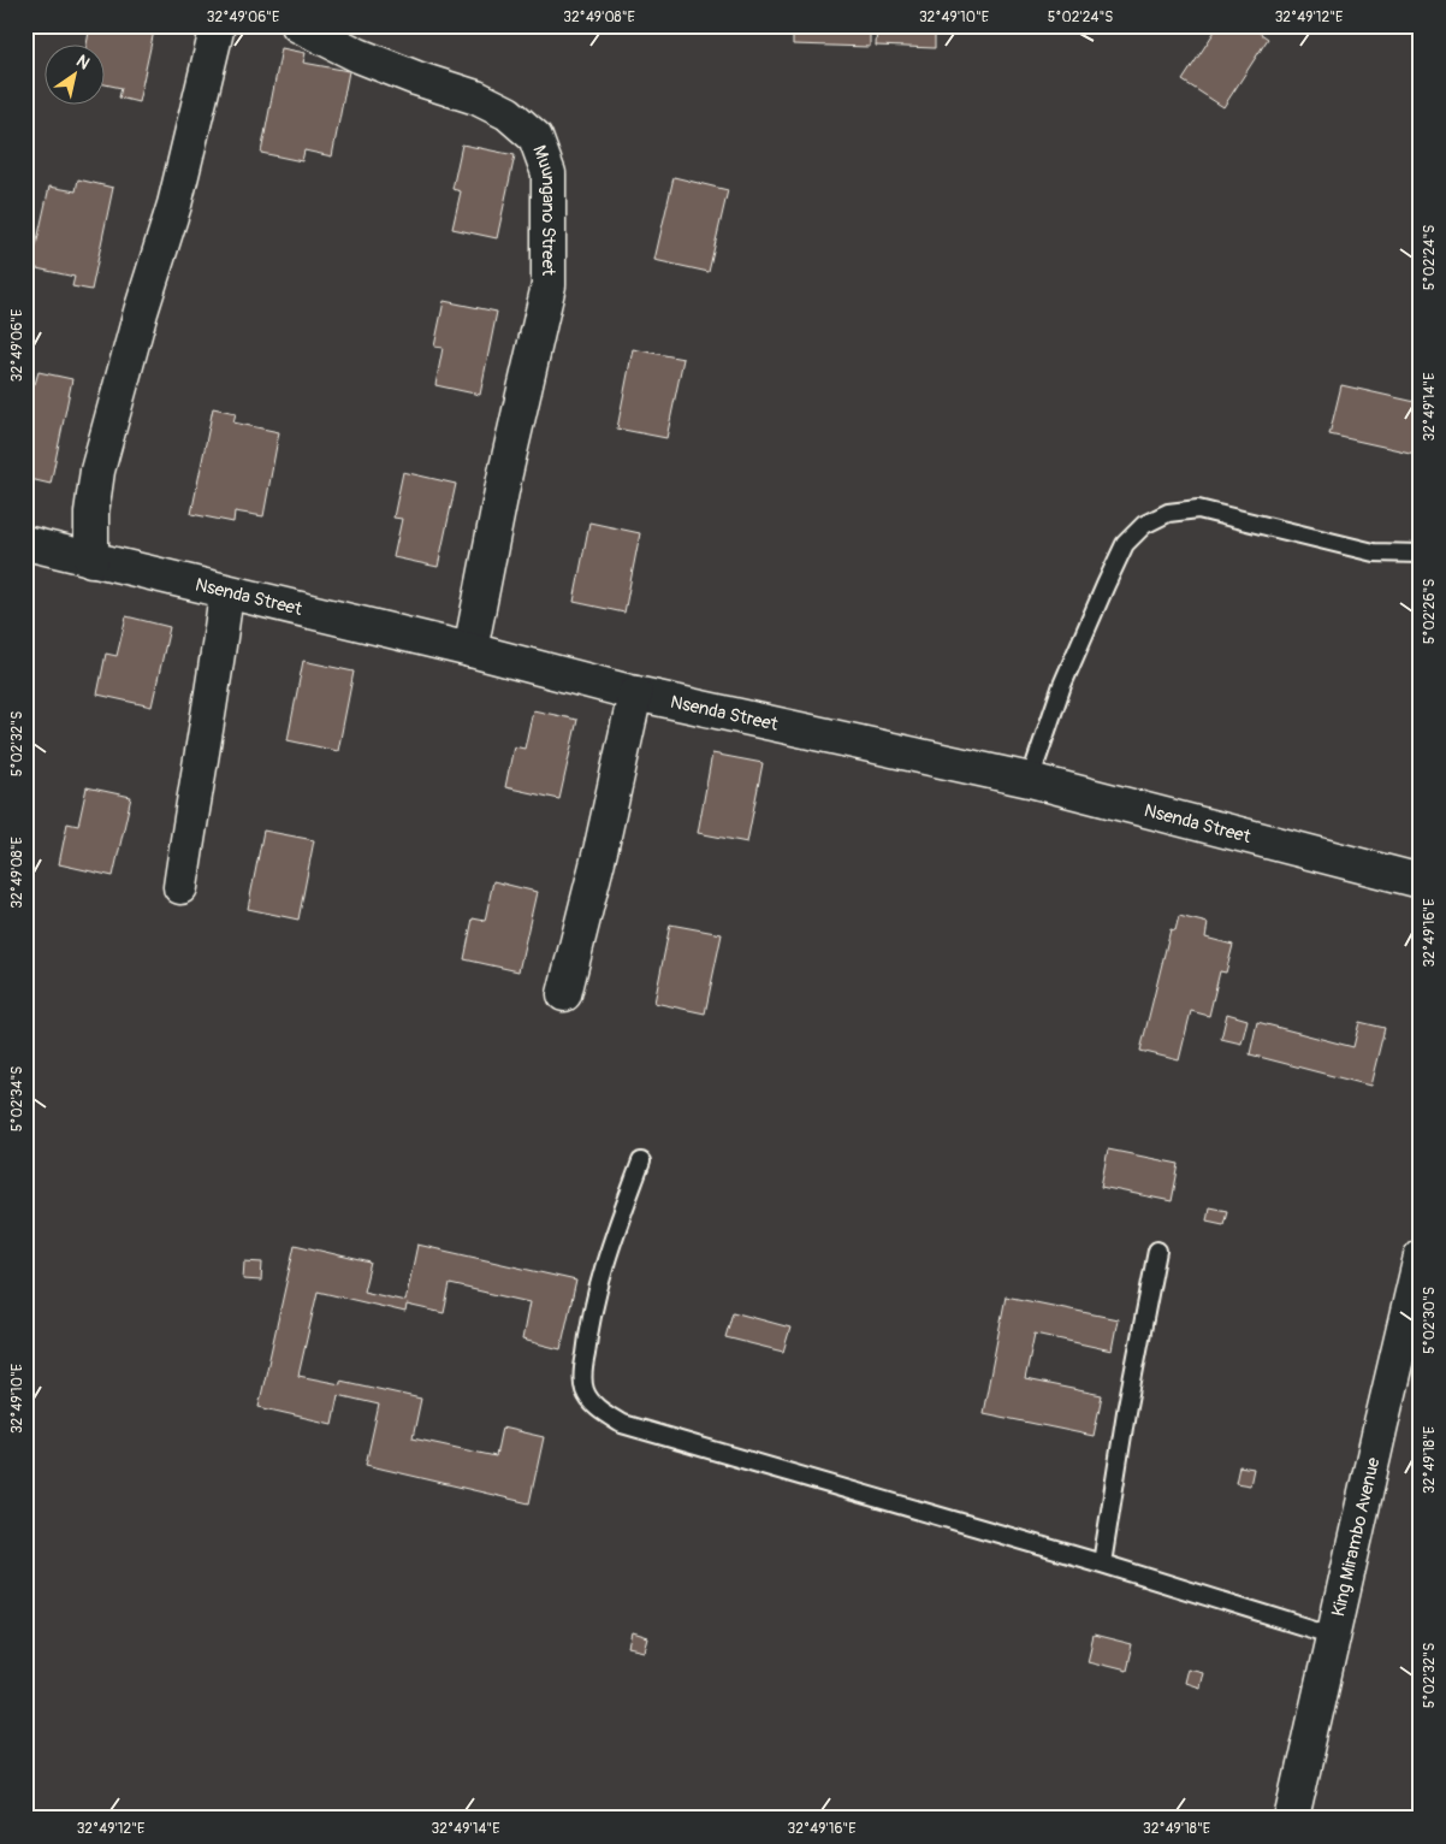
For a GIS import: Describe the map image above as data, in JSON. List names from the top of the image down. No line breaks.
{"streets":{"street":["Muungano Street","Nsenda Street","King Mirambo Avenue"]},"crossings":[["Muungano Street","Nsenda Street"]],"north":"top right","coordinates":["32°49'06\"E","32°49'08\"E","32°49'10\"E","5°02'24\"S","32°49'12\"E","32°49'14\"E","5°02'26\"S","5°02'32\"S","32°49'16\"E","5°02'34\"S","5°02'30\"S","32°49'18\"E"]}
